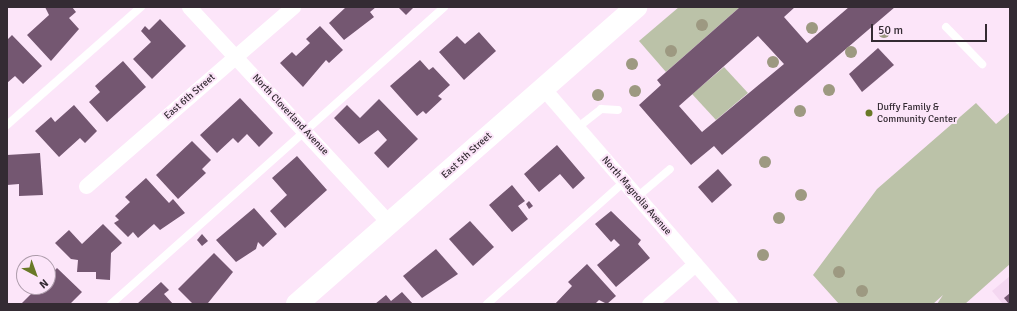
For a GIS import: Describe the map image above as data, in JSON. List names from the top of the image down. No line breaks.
{"streets":{"street":["East 6th Street","North Cloverland Avenue","East 5th Street","North Magnolia Avenue"]},"crossings":[["East 6th Street","North Cloverland Avenue"],["North Cloverland Avenue","East 5th Street"],["East 5th Street","North Magnolia Avenue"]],"places":["Duffy Family & Community Center"],"scale_bar":"50 m","north":"bottom right"}
